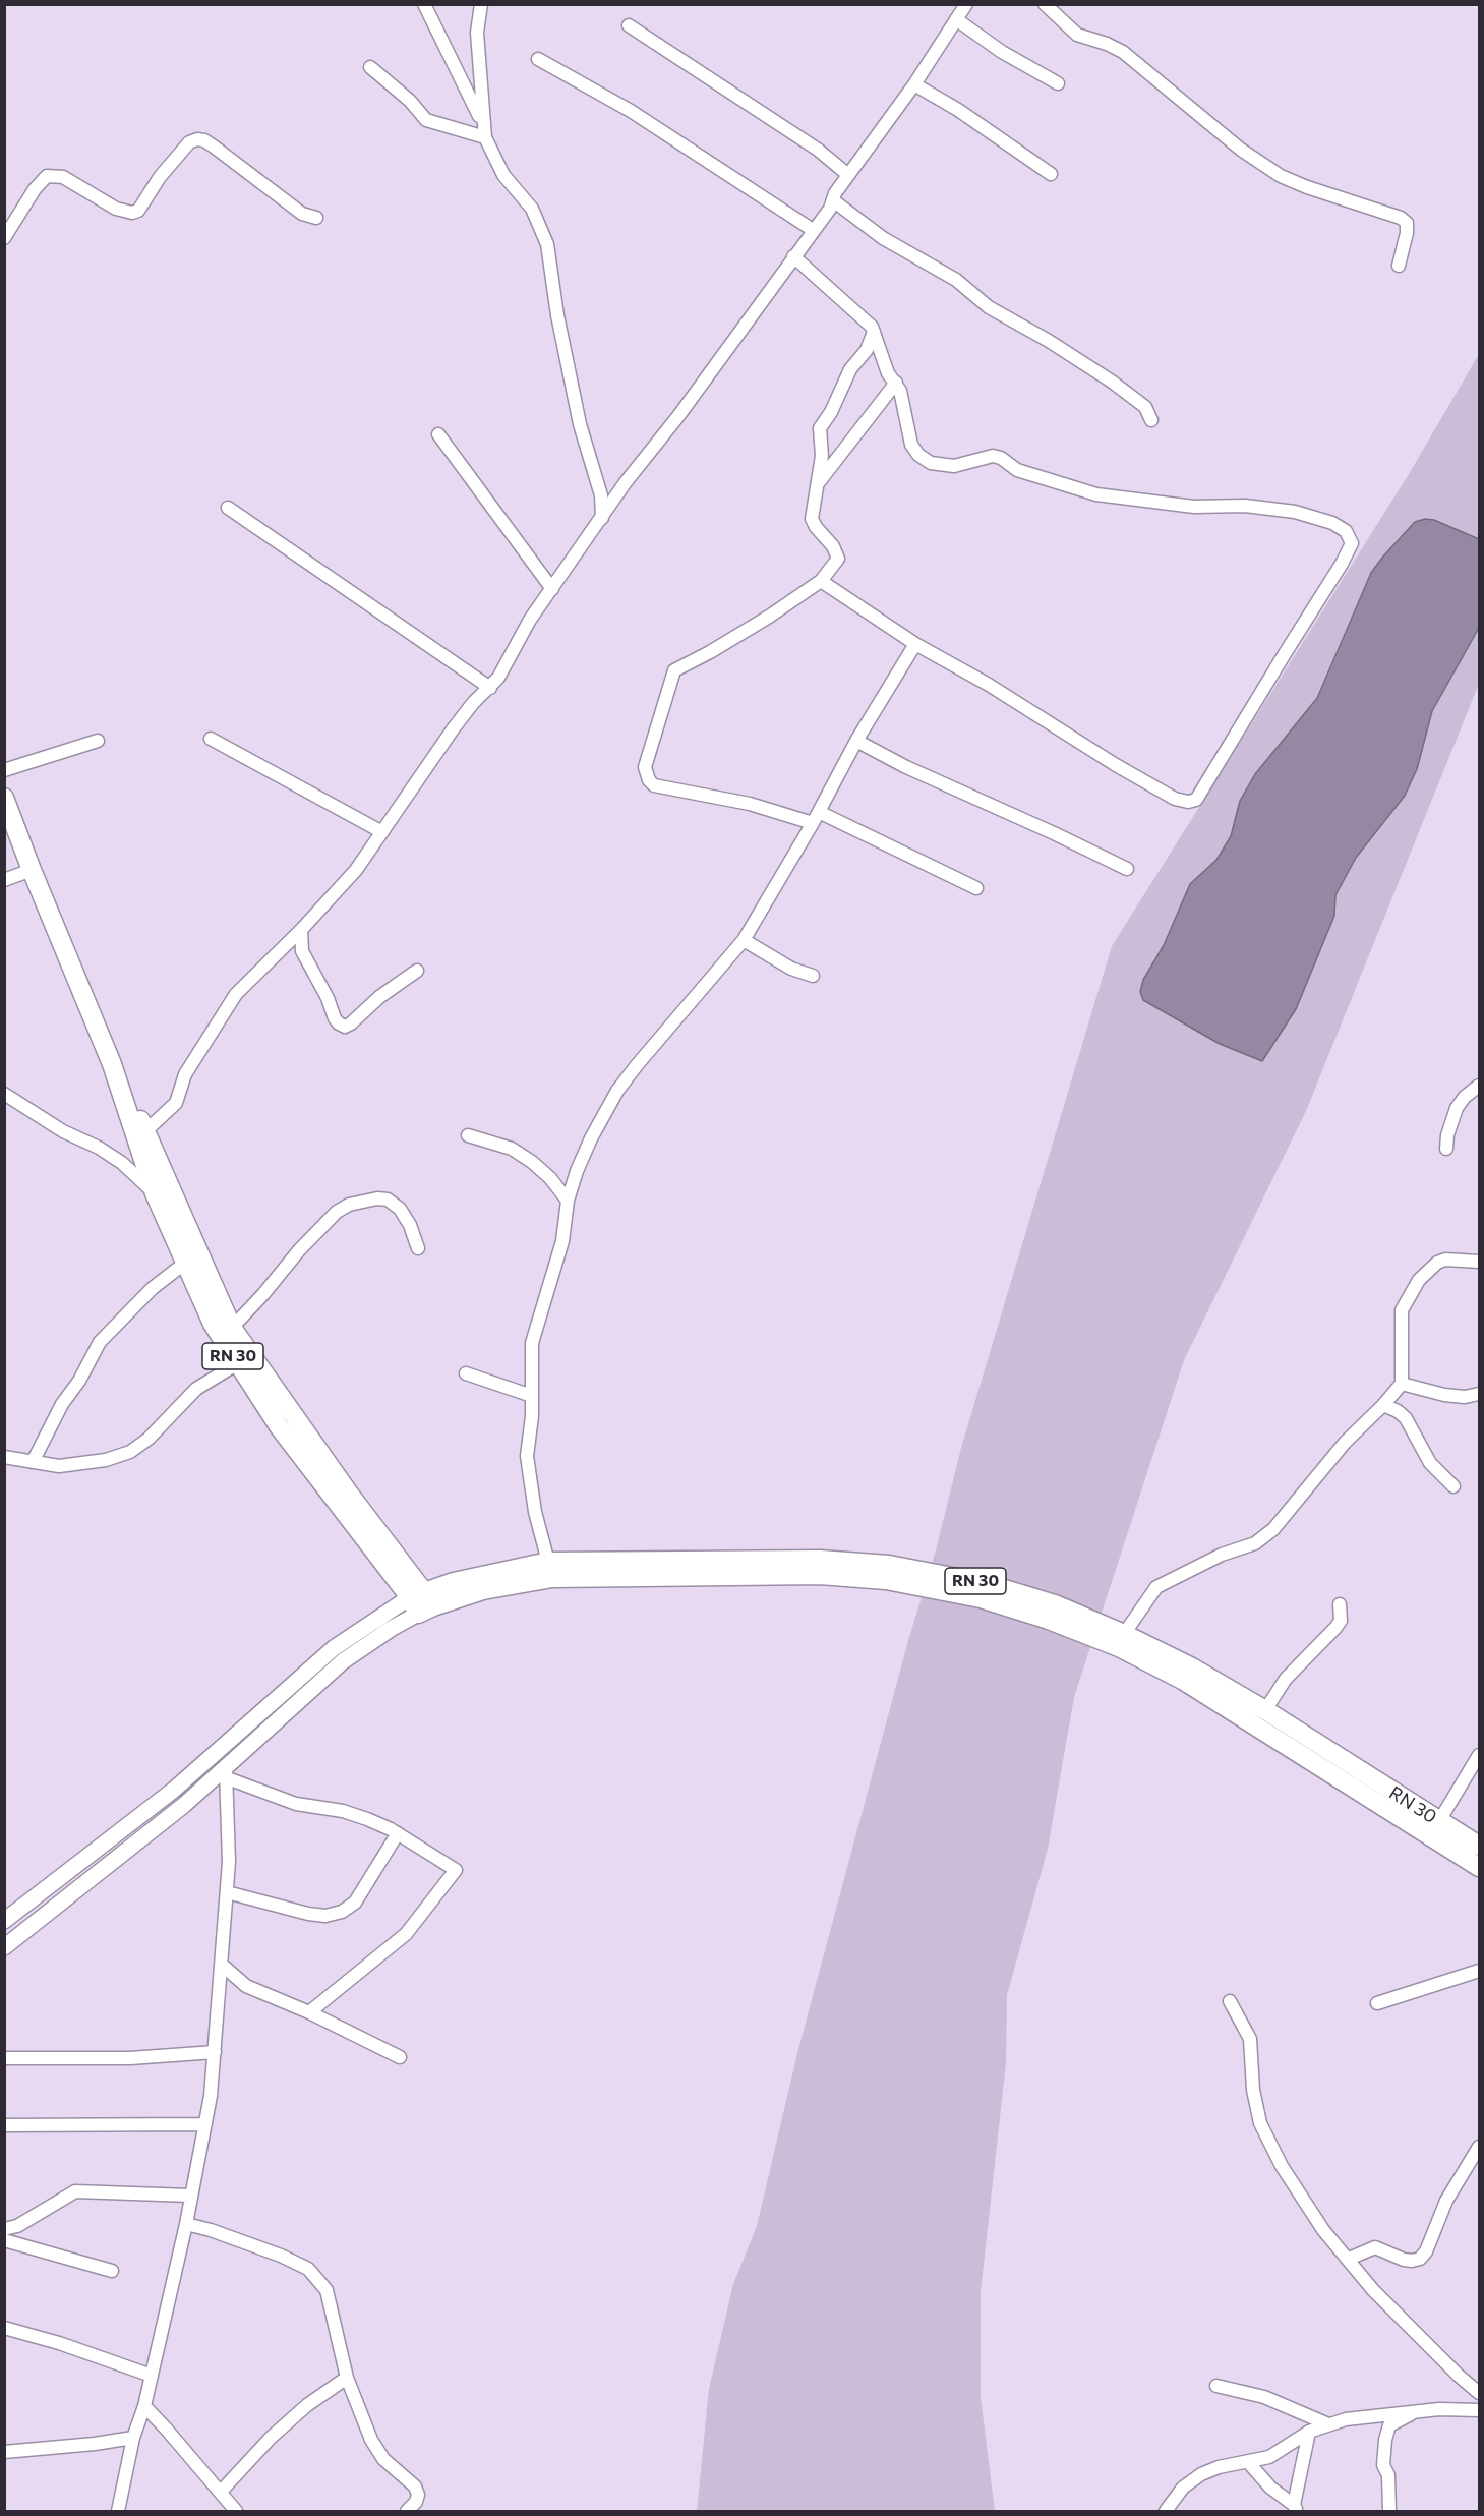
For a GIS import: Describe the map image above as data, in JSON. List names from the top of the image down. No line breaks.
{"streets":{"main road":["RN 30"]}}
